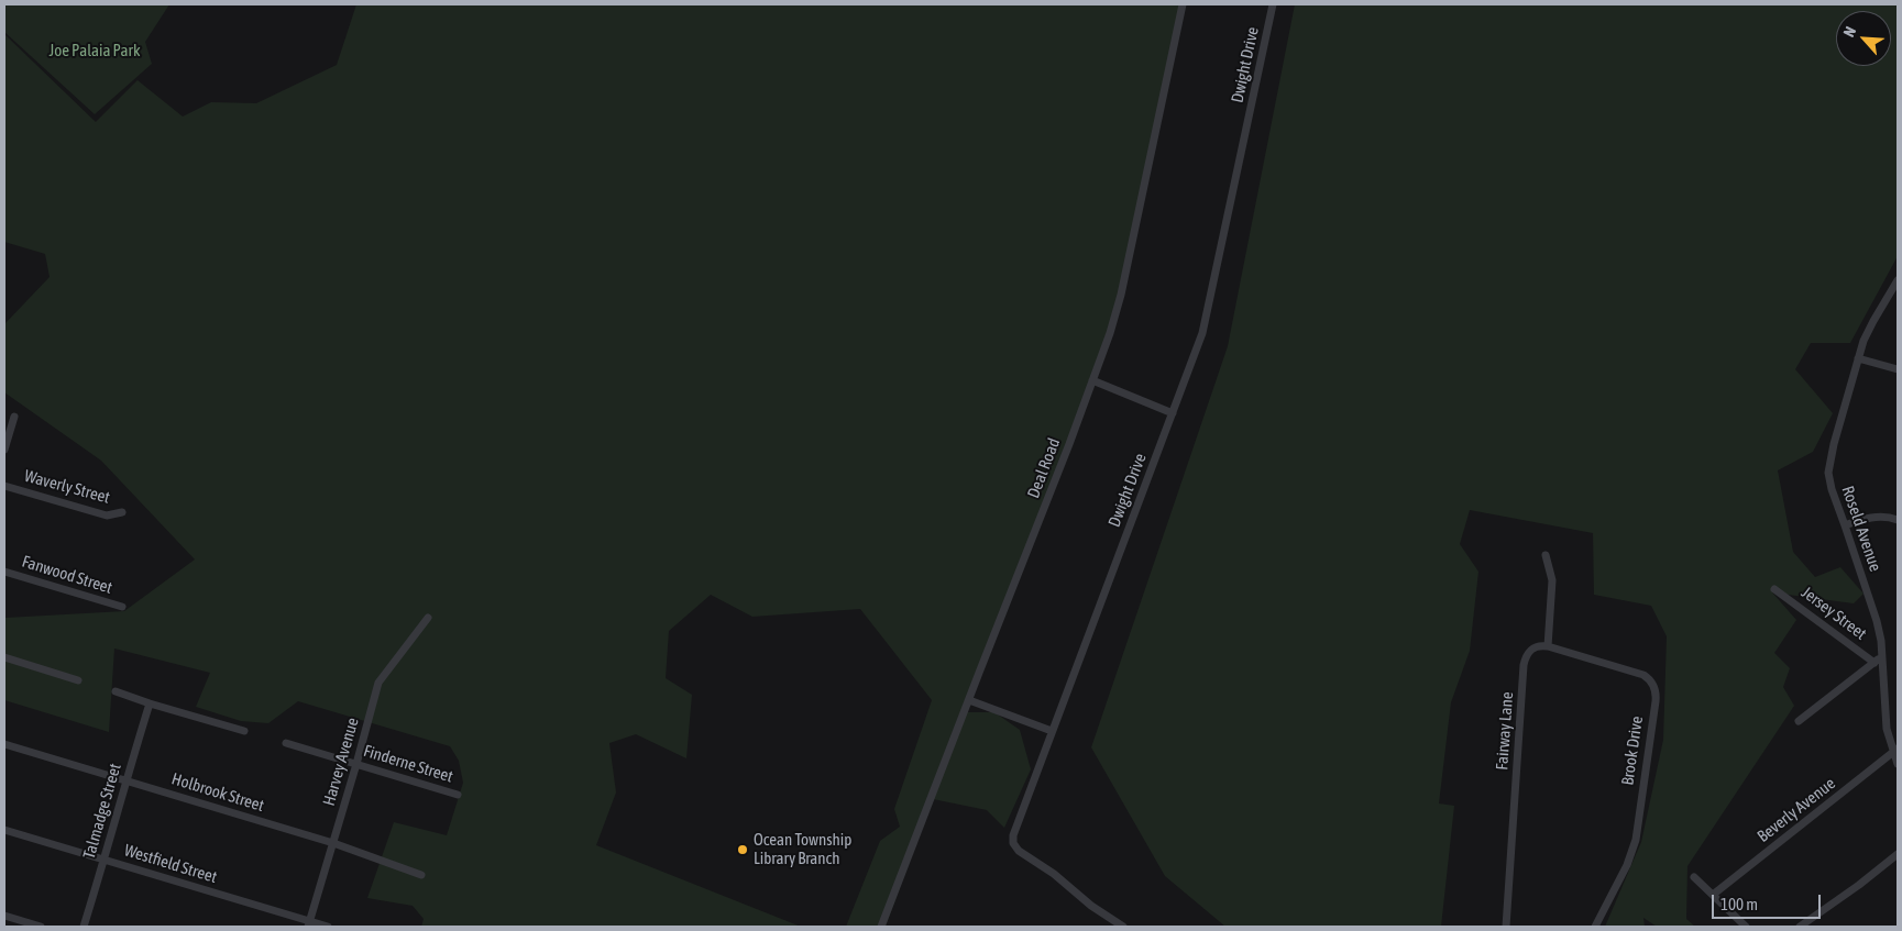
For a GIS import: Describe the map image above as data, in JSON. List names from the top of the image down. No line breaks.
{"streets":{"street":["Dwight Drive","Deal Road","Waverly Street","Roseld Avenue","Fanwood Street","Jersey Street","Fairway Lane","Brook Drive","Harvey Avenue","Finderne Street","Holbrook Street","Beverly Avenue","Talmadge Street","Westfield Street"]},"crossings":[["Roseld Avenue","Beverly Avenue"],["Fairway Lane","Brook Drive"],["Harvey Avenue","Finderne Street"],["Harvey Avenue","Holbrook Street"],["Harvey Avenue","Westfield Street"],["Holbrook Street","Talmadge Street"],["Talmadge Street","Westfield Street"]],"parks":["Joe Palaia Park"],"places":["Ocean Township Library Branch"],"scale_bar":"100 m","north":"top left"}
